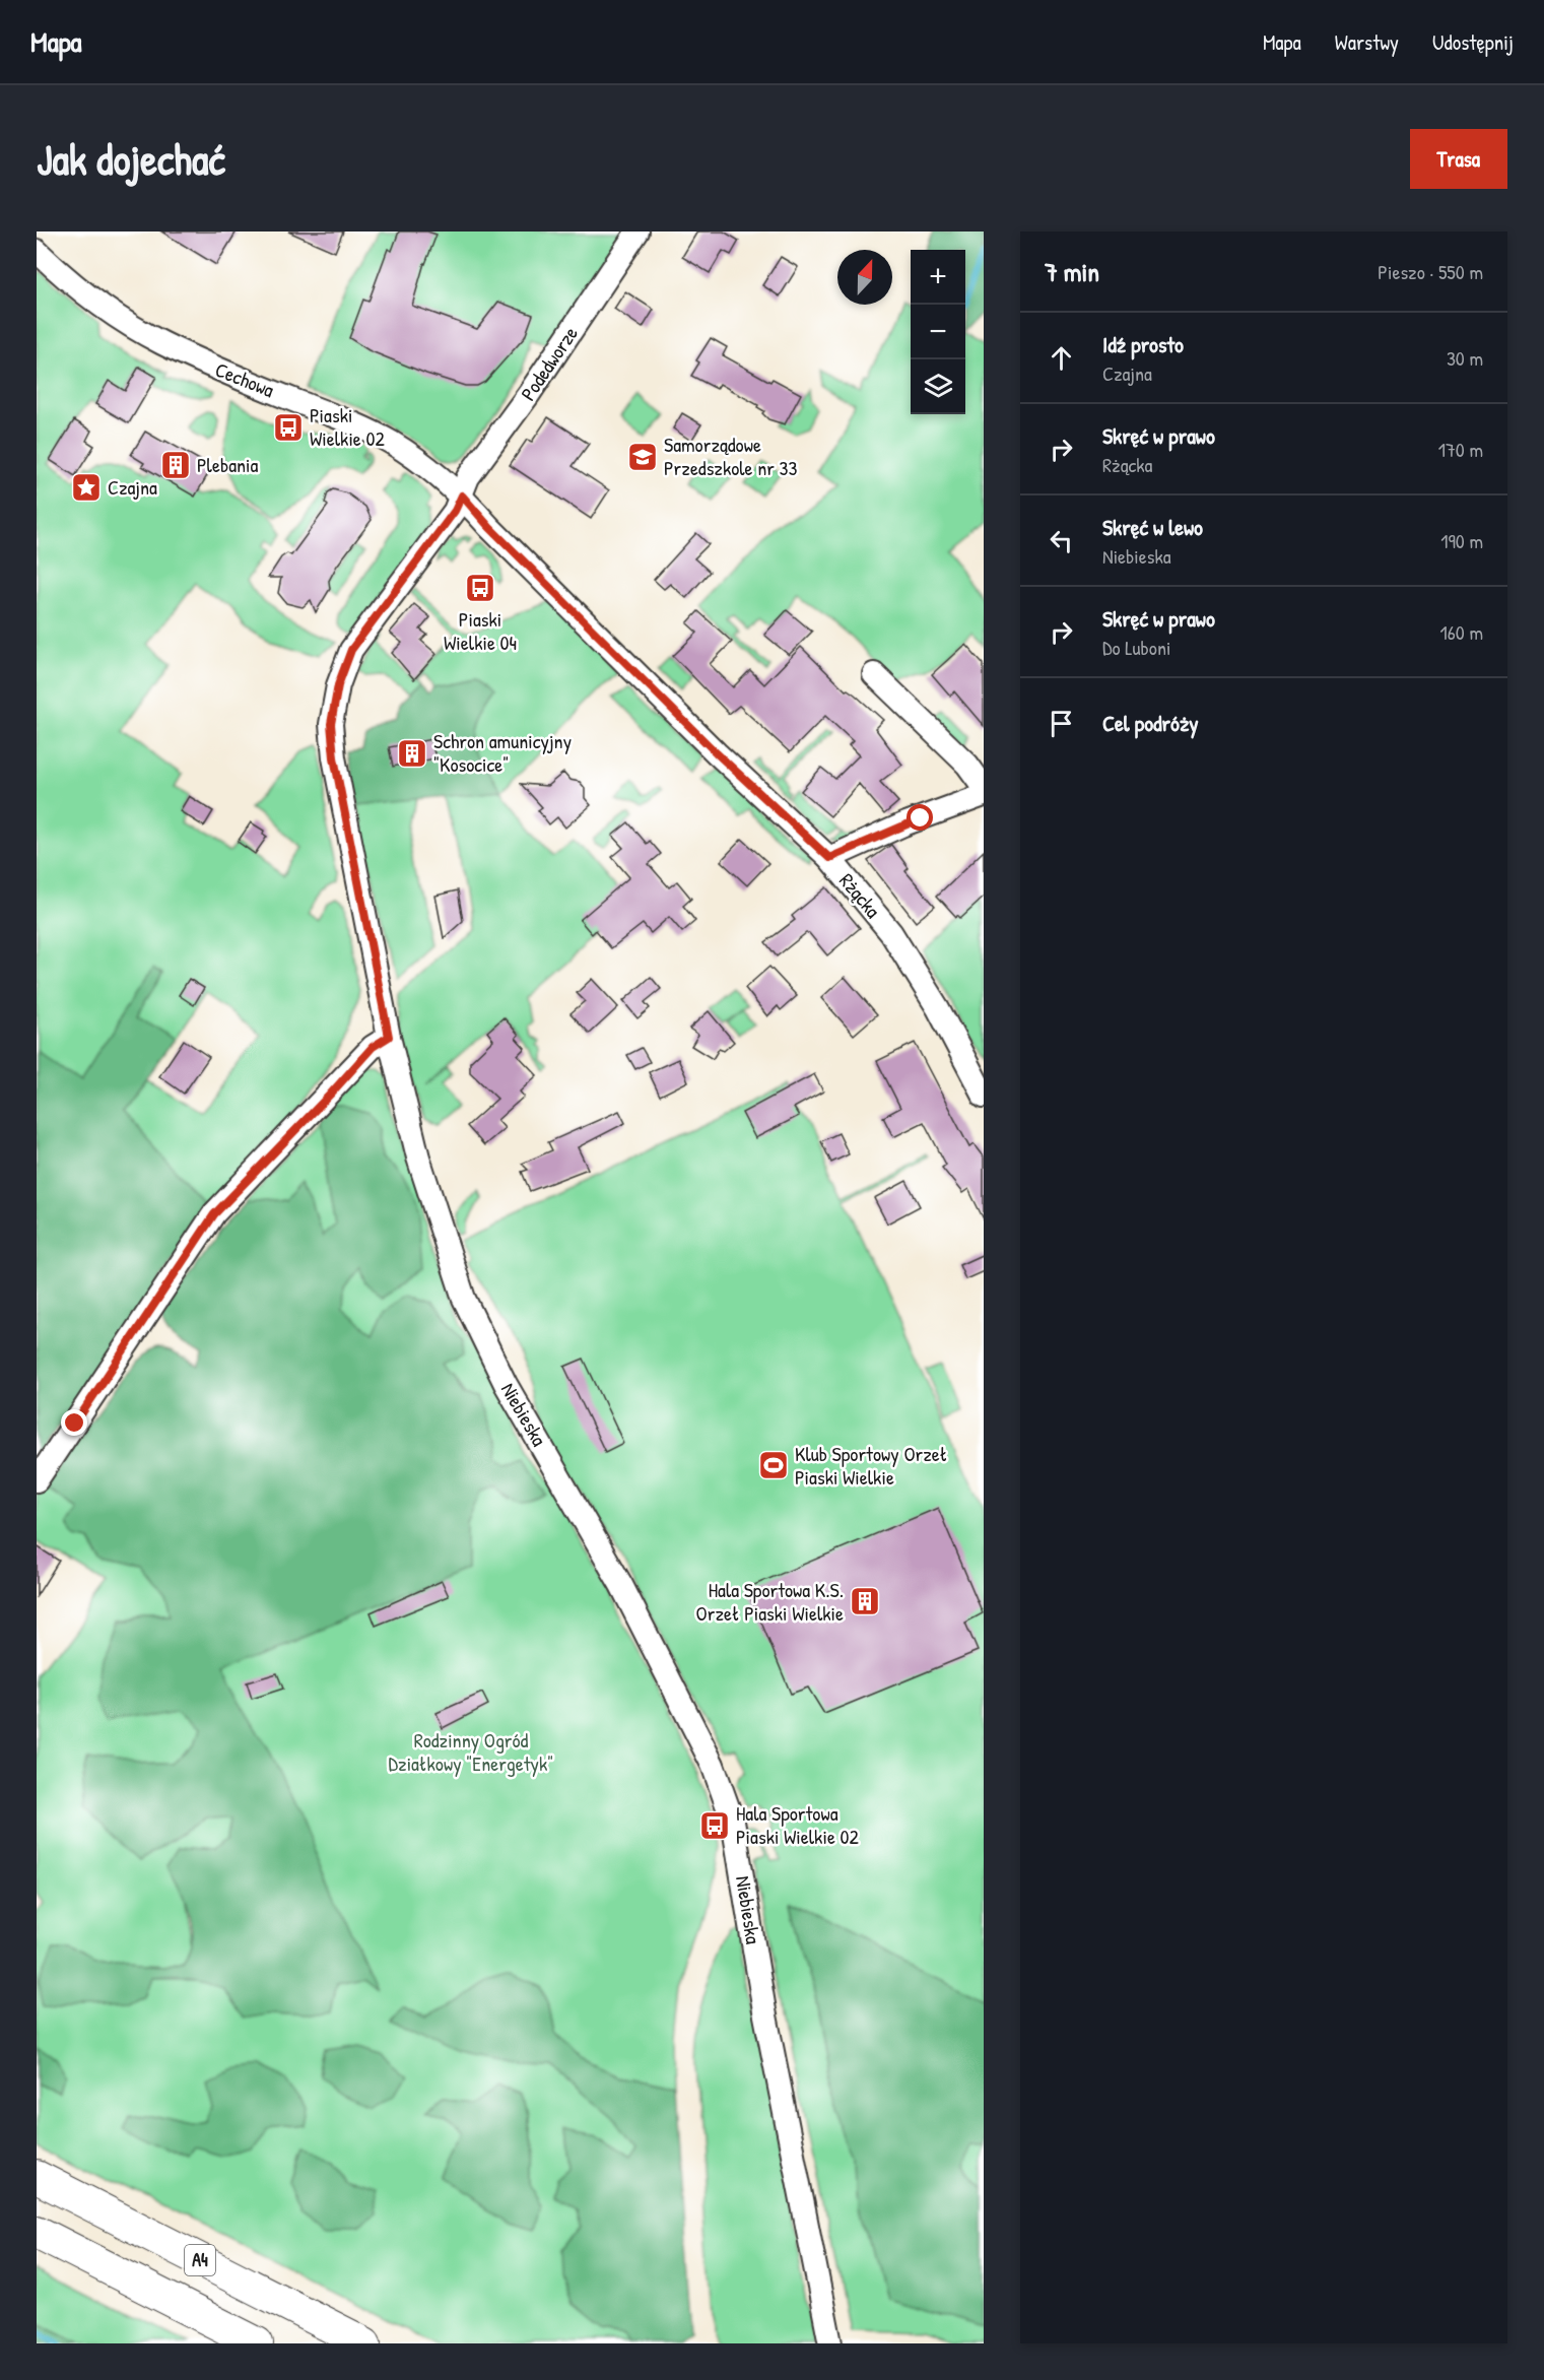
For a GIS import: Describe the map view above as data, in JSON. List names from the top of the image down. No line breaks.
{"streets":{"highway":["A4"],"street":["Podedworze","Cechowa","Rżącka","Niebieska"]},"crossings":[["Podedworze","Cechowa"],["Podedworze","Rżącka"],["Podedworze","Niebieska"],["Cechowa","Rżącka"],["Cechowa","Niebieska"],["Rżącka","Niebieska"]],"parks":["Rodzinny Ogród Działkowy \"Energetyk\""],"places":{"bus stop":["Piaski Wielkie 02","Piaski Wielkie 04","Hala Sportowa Piaski Wielkie 02"],"school or university":["Samorządowe Przedszkole nr 33"],"building":["Plebania","Schron amunicyjny \"Kosocice\"","Hala Sportowa K.S. Orzeł Piaski Wielkie"],"place":["Czajna"],"sports":["Klub Sportowy Orzeł Piaski Wielkie"]},"north":"top","page":{"header":"Mapa","nav":["Mapa","Warstwy","Udostępnij"],"buttons":"Trasa","title":"Jak dojechać","heading":["7 min","Pieszo · 550 m"],"map_buttons":["+","−"],"list":[["Idź prosto","Czajna","30 m"],["Skręć w prawo","Rżącka","170 m"],["Skręć w lewo","Niebieska","190 m"],["Skręć w prawo","Do Luboni","160 m"],"Cel podróży"]}}
